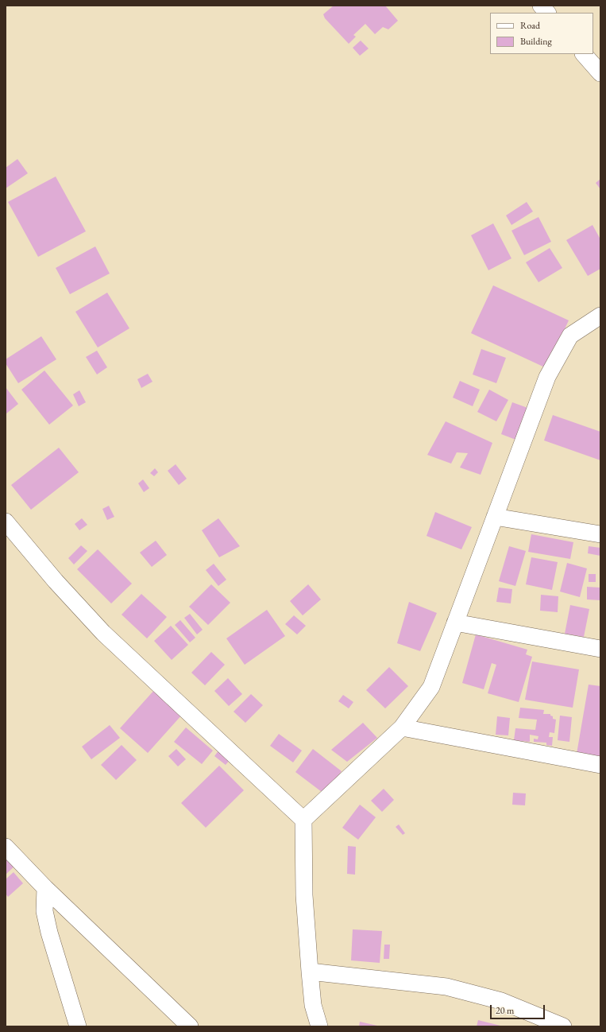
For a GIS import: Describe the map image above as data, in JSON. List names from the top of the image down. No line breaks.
{"legend":["Road","Building"],"scale_bar":"20 m"}
